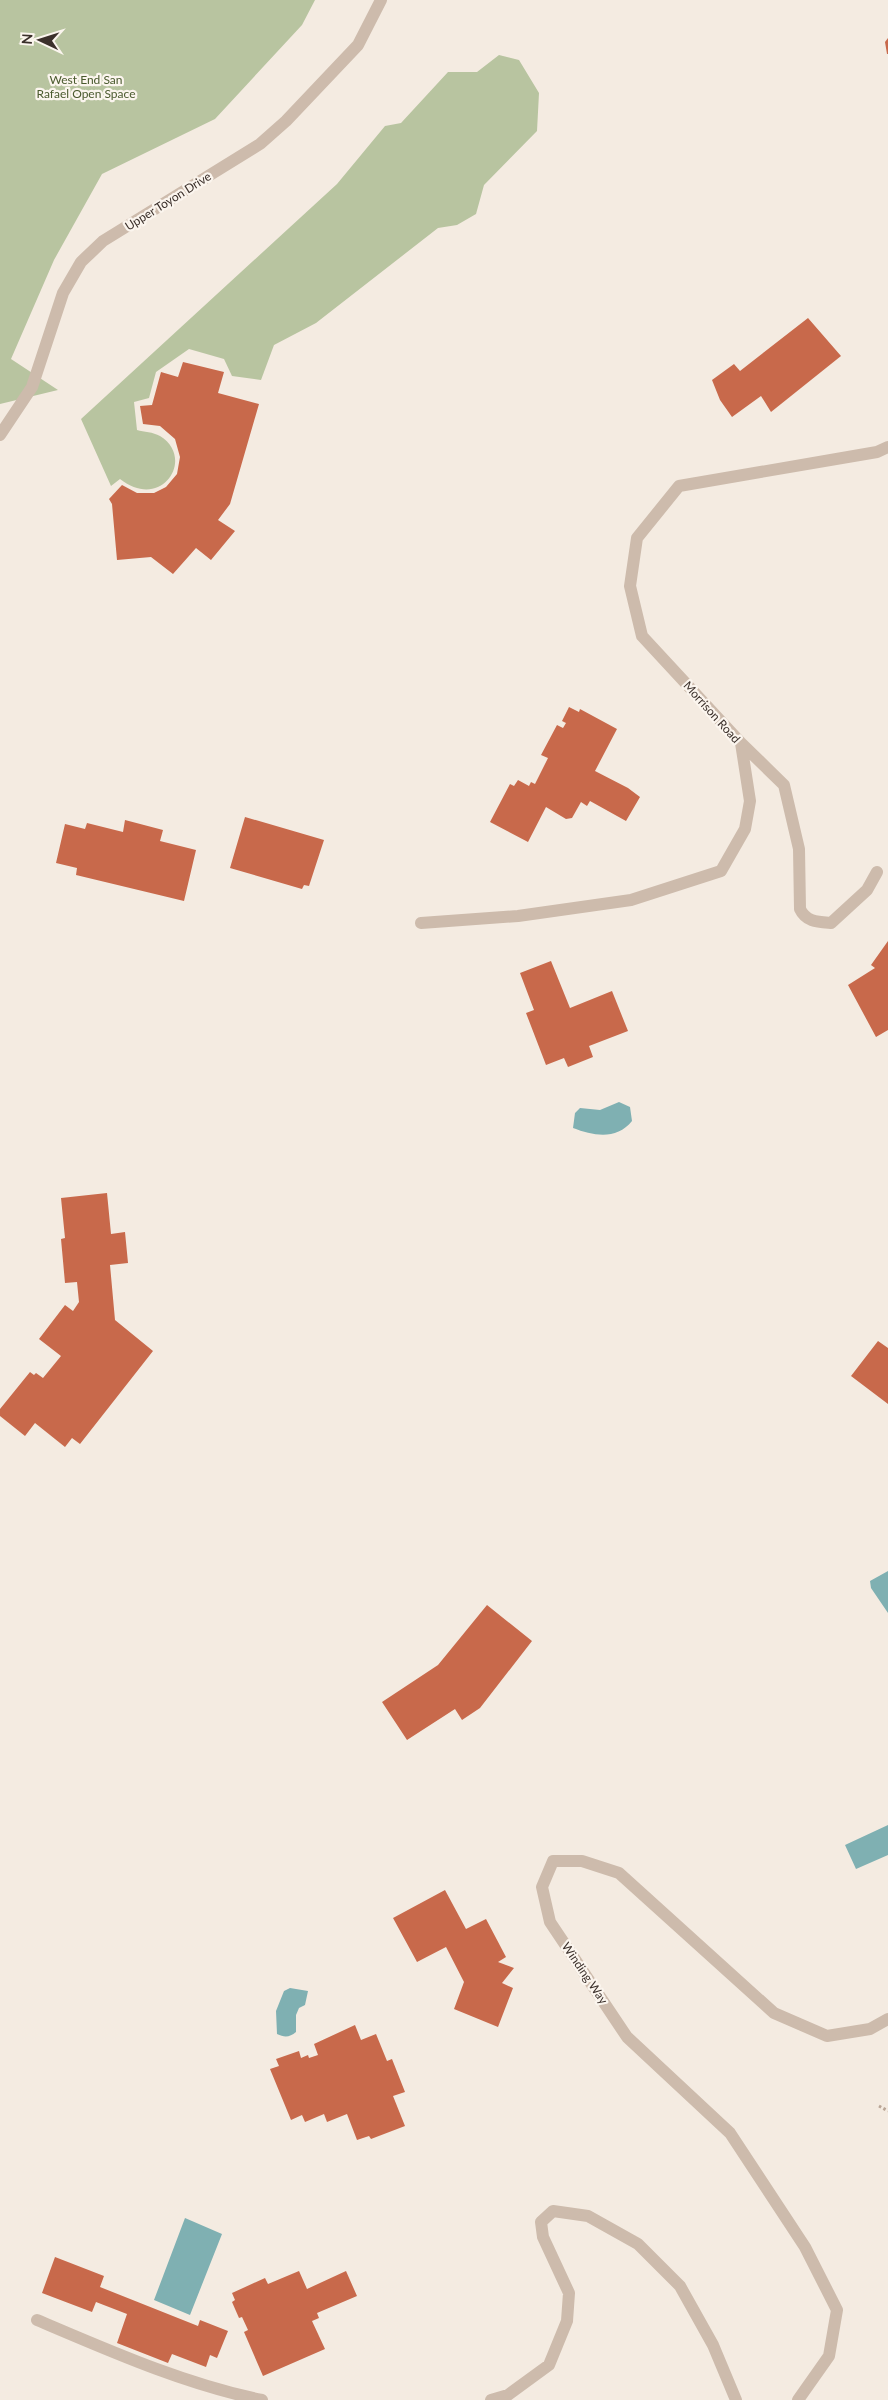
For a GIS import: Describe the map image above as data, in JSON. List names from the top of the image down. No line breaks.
{"streets":{"street":["Upper Toyon Drive","Morrison Road","Winding Way"]},"parks":["West End San Rafael Open Space"],"north":"left"}
